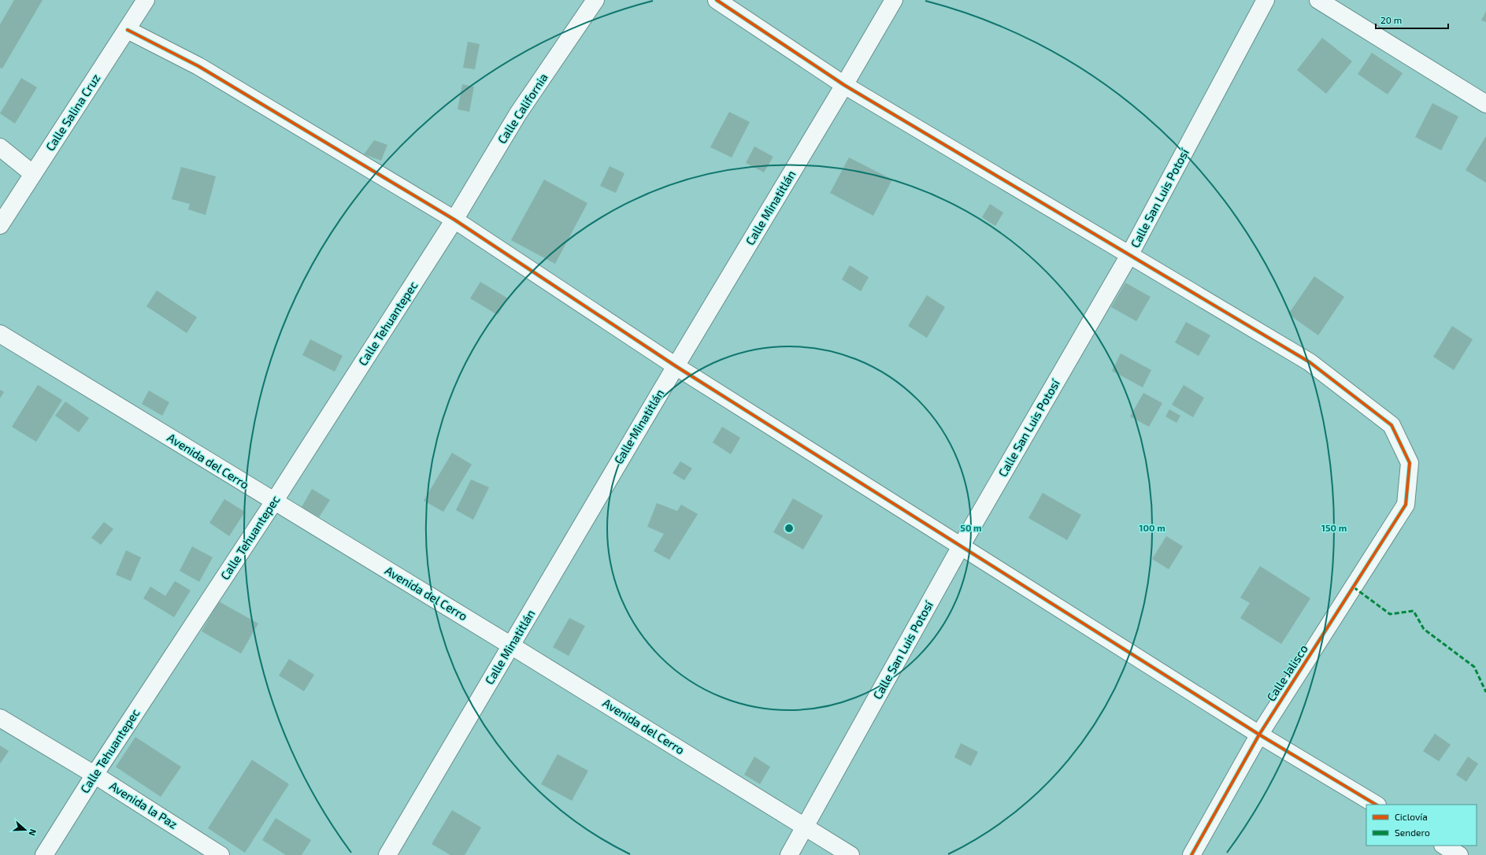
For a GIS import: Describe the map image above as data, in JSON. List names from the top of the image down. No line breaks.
{"streets":{"street":["Calle California","Calle Salina Cruz","Calle San Luis Potosí","Calle Minatitlán","Calle Tehuantepec","Avenida del Cerro","Calle Jalisco","Avenida la Paz"]},"crossings":[["Calle California","Calle Tehuantepec"],["Calle San Luis Potosí","Avenida del Cerro"],["Calle San Luis Potosí","Calle Jalisco"],["Calle Minatitlán","Avenida del Cerro"],["Calle Tehuantepec","Avenida del Cerro"],["Calle Tehuantepec","Avenida la Paz"]],"legend":["Ciclovía","Sendero"],"scale_bar":"20 m","north":"right","rings":["50 m","100 m","150 m"]}
